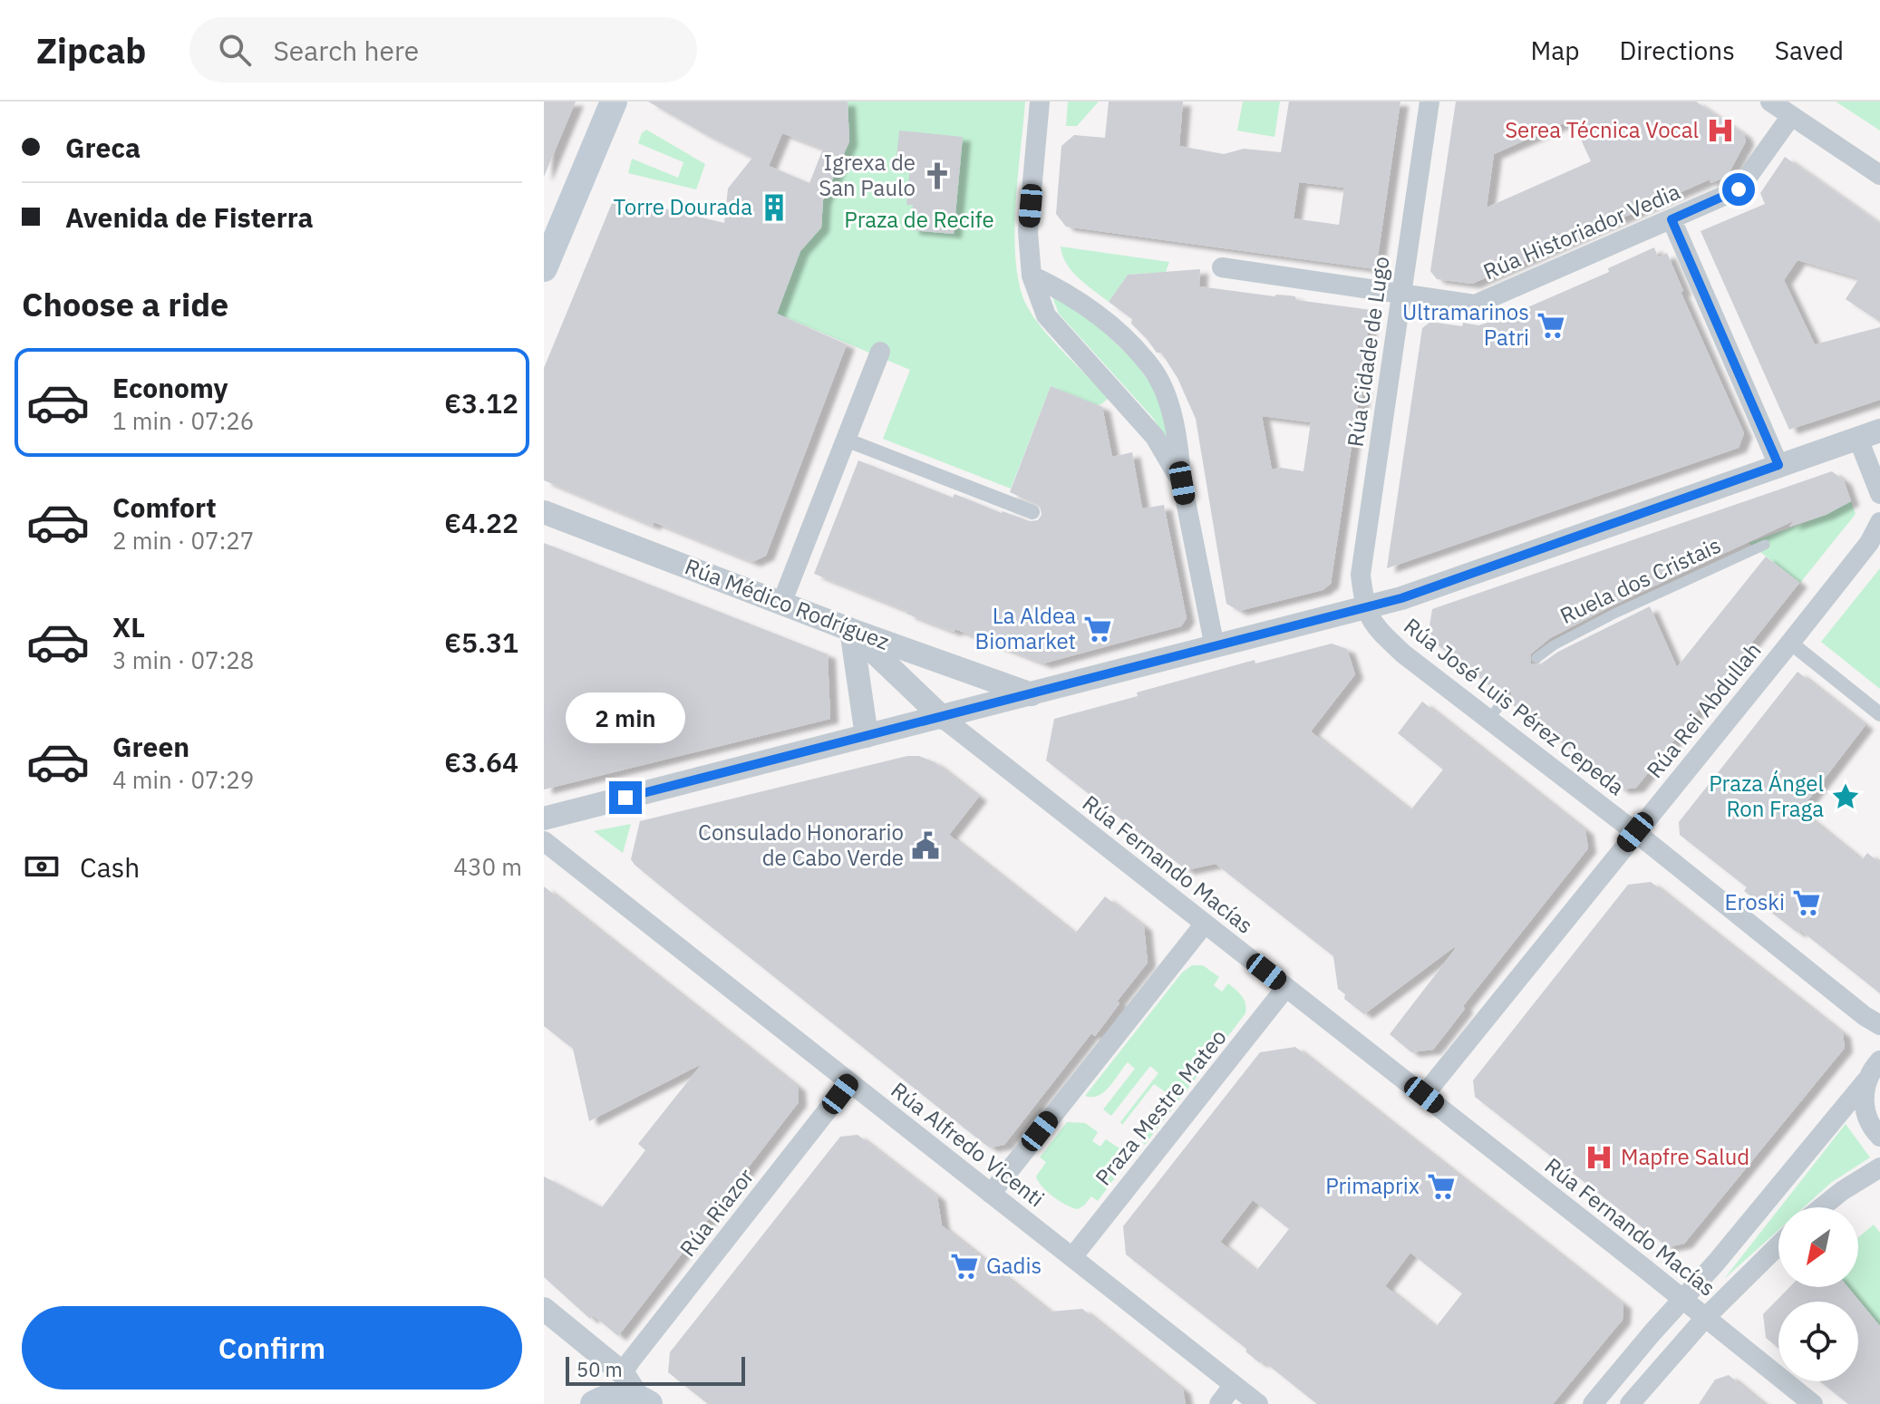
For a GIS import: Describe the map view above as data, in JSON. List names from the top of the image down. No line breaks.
{"streets":{"street":["Rúa Historiador Vedia","Rúa Cidade de Lugo","Rúa Médico Rodríguez","Rúa José Luis Pérez Cepeda","Rúa Rei Abdullah","Rúa Fernando Macías","Praza Mestre Mateo","Rúa Alfredo Vicenti","Rúa Riazor"],"lane":["Ruela dos Cristais"]},"crossings":[["Rúa Historiador Vedia","Rúa Cidade de Lugo"],["Rúa Cidade de Lugo","Rúa José Luis Pérez Cepeda"],["Rúa José Luis Pérez Cepeda","Rúa Rei Abdullah"],["Rúa Rei Abdullah","Rúa Fernando Macías"],["Rúa Fernando Macías","Praza Mestre Mateo"],["Praza Mestre Mateo","Rúa Alfredo Vicenti"],["Rúa Alfredo Vicenti","Rúa Riazor"]],"parks":["Praza de Recife"],"places":{"hospital":["Serea Técnica Vocal","Mapfre Salud"],"church":["Igrexa de San Paulo"],"building":["Torre Dourada"],"supermarket":["Ultramarinos Patri","La Aldea Biomarket","Eroski","Primaprix","Gadis"],"place":["Praza Ángel Ron Fraga"],"public building":["Consulado Honorario de Cabo Verde"]},"scale_bar":"50 m","north":"bottom left","page":{"header":"Zipcab","search":"Search here","nav":["Map","Directions","Saved"],"banner":["Greca","Avenida de Fisterra"],"heading":"Choose a ride","list":[{"name":"Economy","note":"1 min · 07:26","value":"€3.12"},{"name":"Comfort","note":"2 min · 07:27","value":"€4.22"},{"name":"XL","note":"3 min · 07:28","value":"€5.31"},{"name":"Green","note":"4 min · 07:29","value":"€3.64"}],"bubble":"2 min","pay":["Cash","430 m"],"buttons":"Confirm","scale":"50 m"}}
